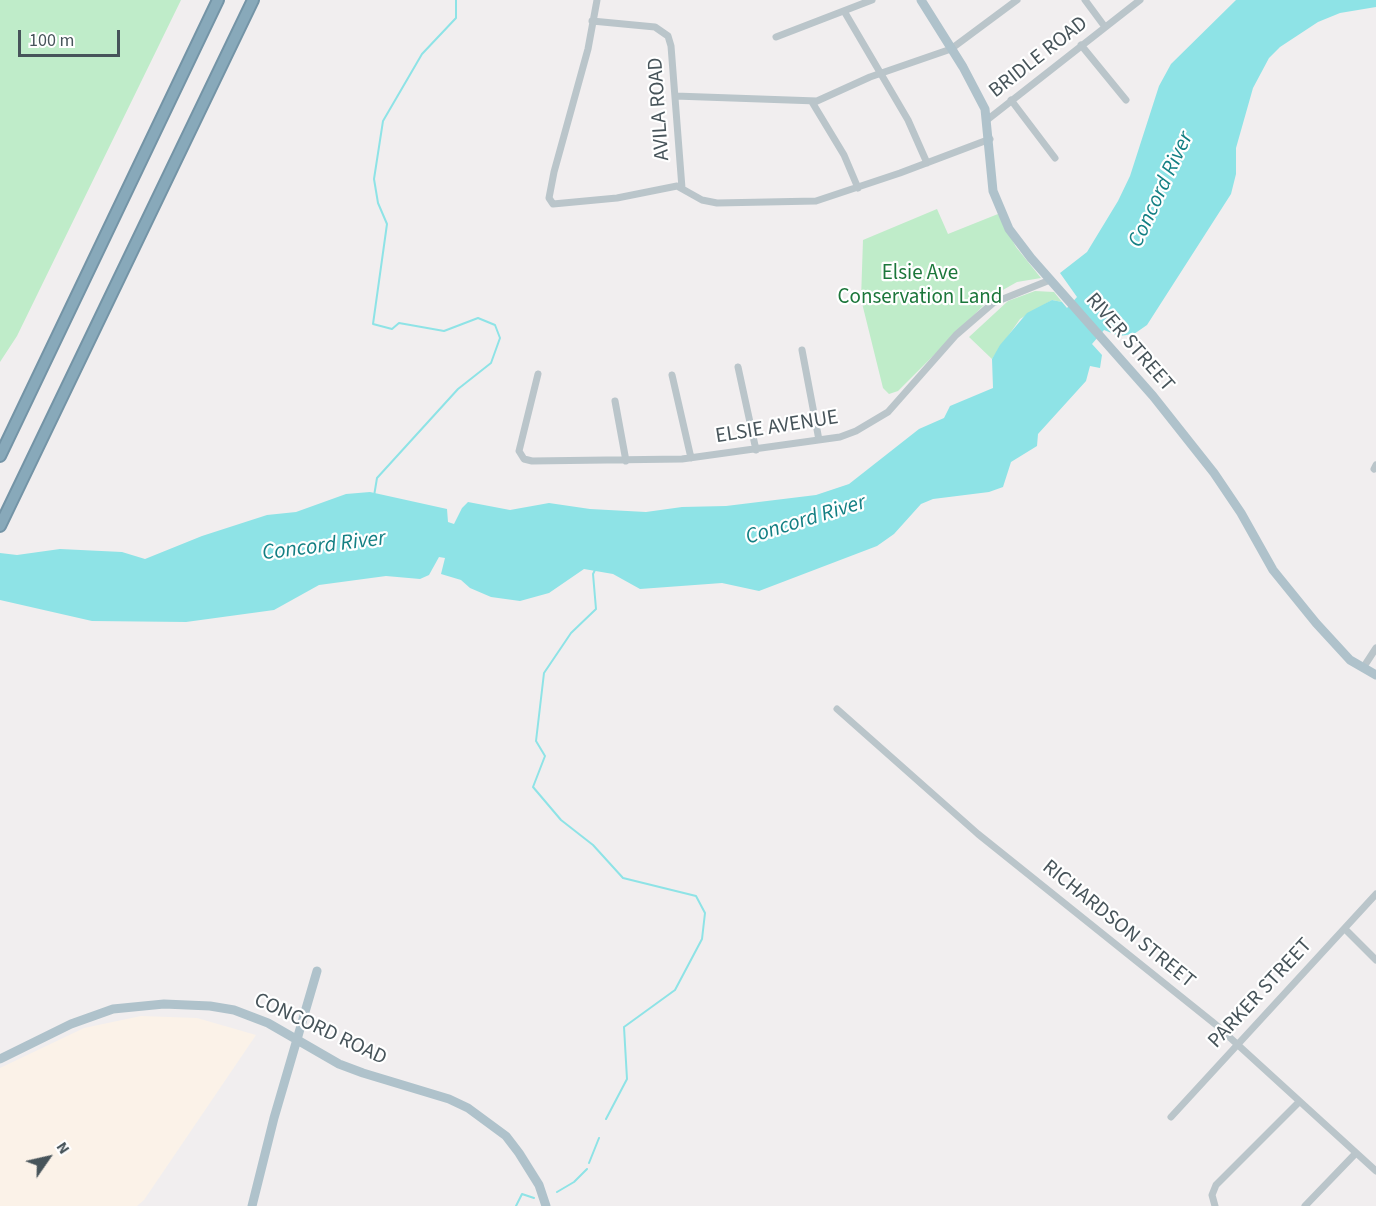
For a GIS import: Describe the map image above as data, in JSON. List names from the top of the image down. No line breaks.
{"streets":{"main road":["RIVER STREET","CONCORD ROAD"],"street":["BRIDLE ROAD","AVILA ROAD","ELSIE AVENUE","RICHARDSON STREET","PARKER STREET"]},"crossings":[["BRIDLE ROAD","RIVER STREET"],["RIVER STREET","ELSIE AVENUE"],["RICHARDSON STREET","PARKER STREET"]],"water":["Concord River"],"parks":["Elsie Ave Conservation Land"],"scale_bar":"100 m","north":"top right"}
